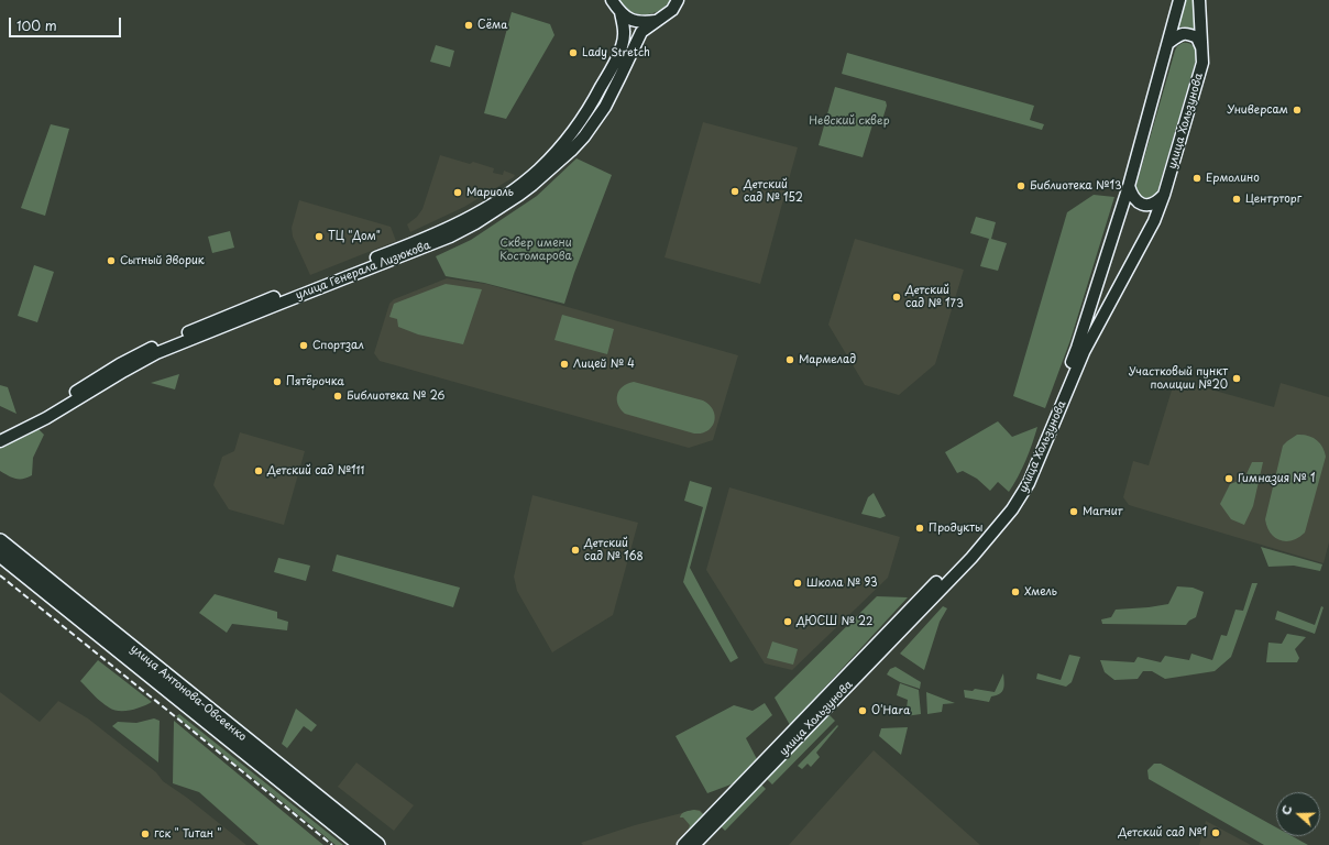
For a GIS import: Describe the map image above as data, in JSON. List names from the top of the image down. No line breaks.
{"streets":{"highway":["улица Антонова-Овсеенко"],"main road":["улица Хользунова","улица Генерала Лизюкова"]},"parks":["Невский сквер","Сквер имени Костомарова"],"places":["Сёма","Lady Stretch","Универсам","Ермолино","Библиотека №13","Детский сад № 152","Мариоль","Центрторг","ТЦ \"Дом\"","Сытный дворик","Детский сад № 173","Спортзал","Мармелад","Лицей № 4","Участковый пункт полиции №20","Пятёрочка","Библиотека № 26","Детский сад №111","Гимназия № 1","Магнит","Продукты","Детский сад № 168","Школа № 93","Хмель","ДЮСШ № 22","O'Hara","Детский сад №1","гск \" Титан \""],"scale_bar":"100 m","north":"left"}
